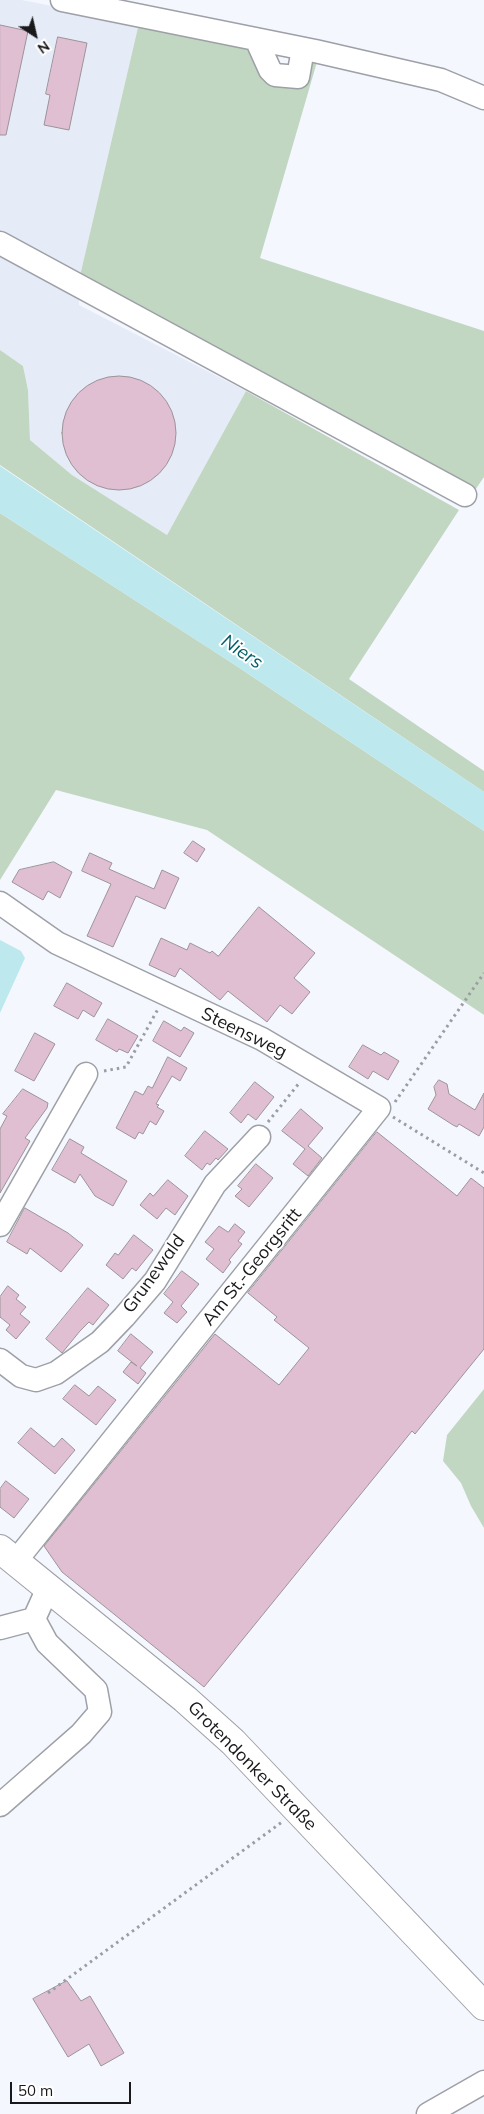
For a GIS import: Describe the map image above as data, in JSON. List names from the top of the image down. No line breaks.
{"streets":{"main road":["Grotendonker Straße"],"street":["Steensweg","Am St.-Georgsritt","Grunewald"]},"crossings":[["Steensweg","Am St.-Georgsritt"],["Am St.-Georgsritt","Grotendonker Straße"]],"water":["Niers"],"scale_bar":"50 m","north":"bottom right"}
